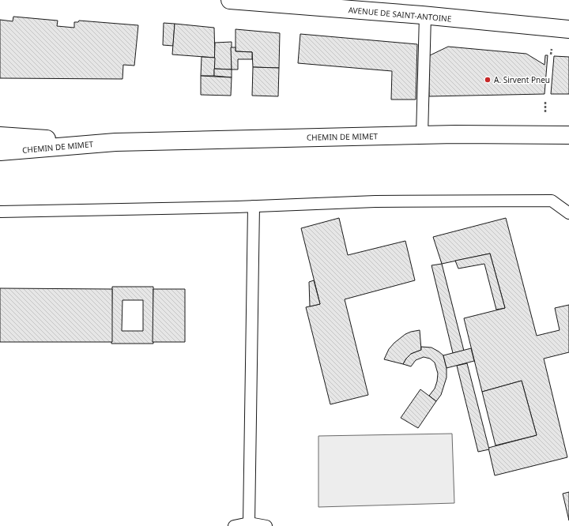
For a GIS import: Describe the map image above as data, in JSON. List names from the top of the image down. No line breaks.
{"streets":{"street":["AVENUE DE SAINT-ANTOINE","CHEMIN DE MIMET"]},"places":["A. Sirvent Pneu"]}
